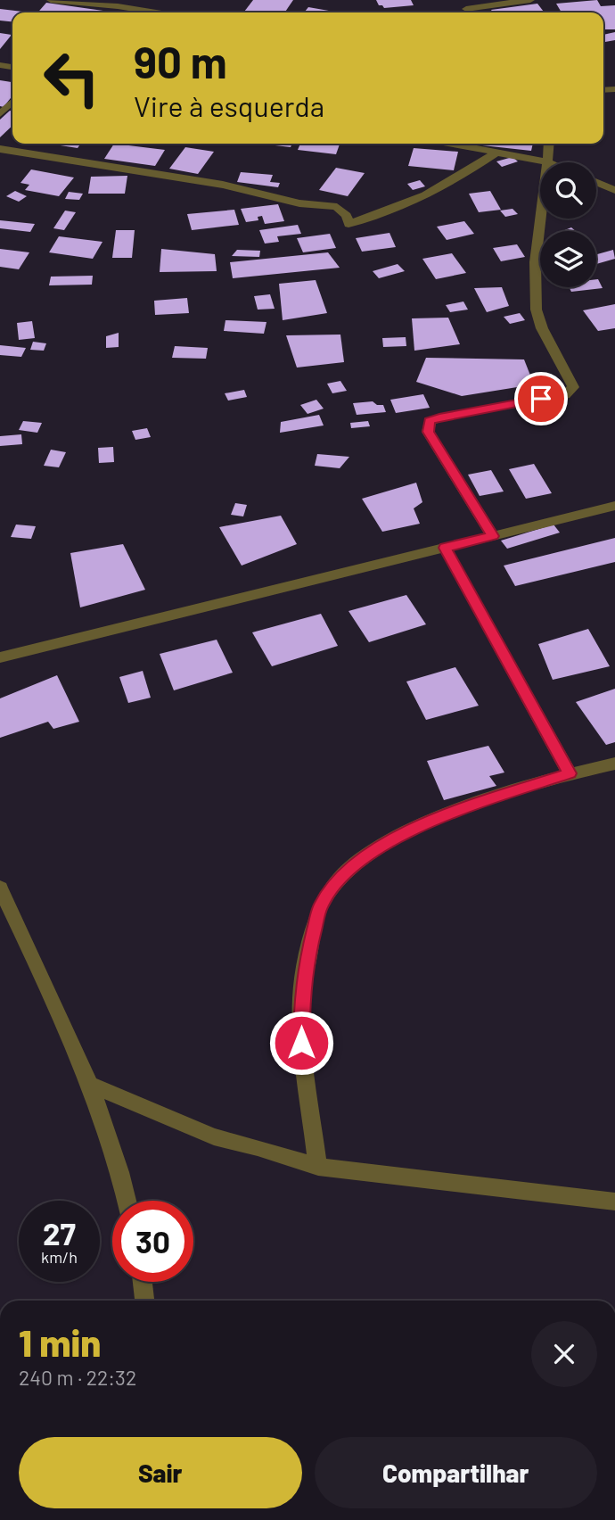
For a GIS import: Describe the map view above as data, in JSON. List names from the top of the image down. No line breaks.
{"page":{"turn":["90 m","Vire à esquerda"],"speed":"27 km/h","limit":"30","heading":["1 min","240 m · 22:32"],"buttons":["Sair","Compartilhar"]}}
